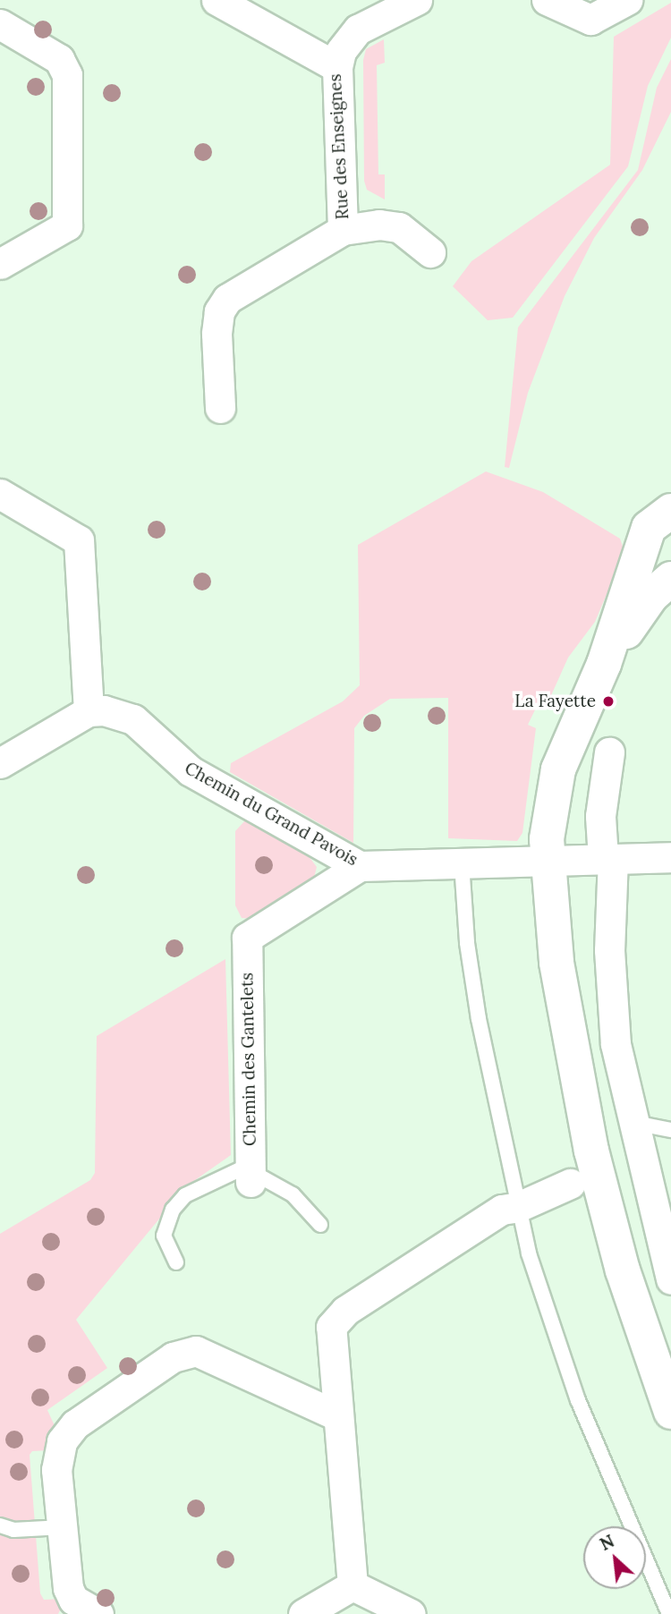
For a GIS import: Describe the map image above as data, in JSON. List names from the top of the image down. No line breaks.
{"streets":{"street":["Rue des Enseignes","Chemin du Grand Pavois","Chemin des Gantelets"]},"crossings":[["Chemin du Grand Pavois","Chemin des Gantelets"]],"places":["La Fayette"],"north":"top left"}
